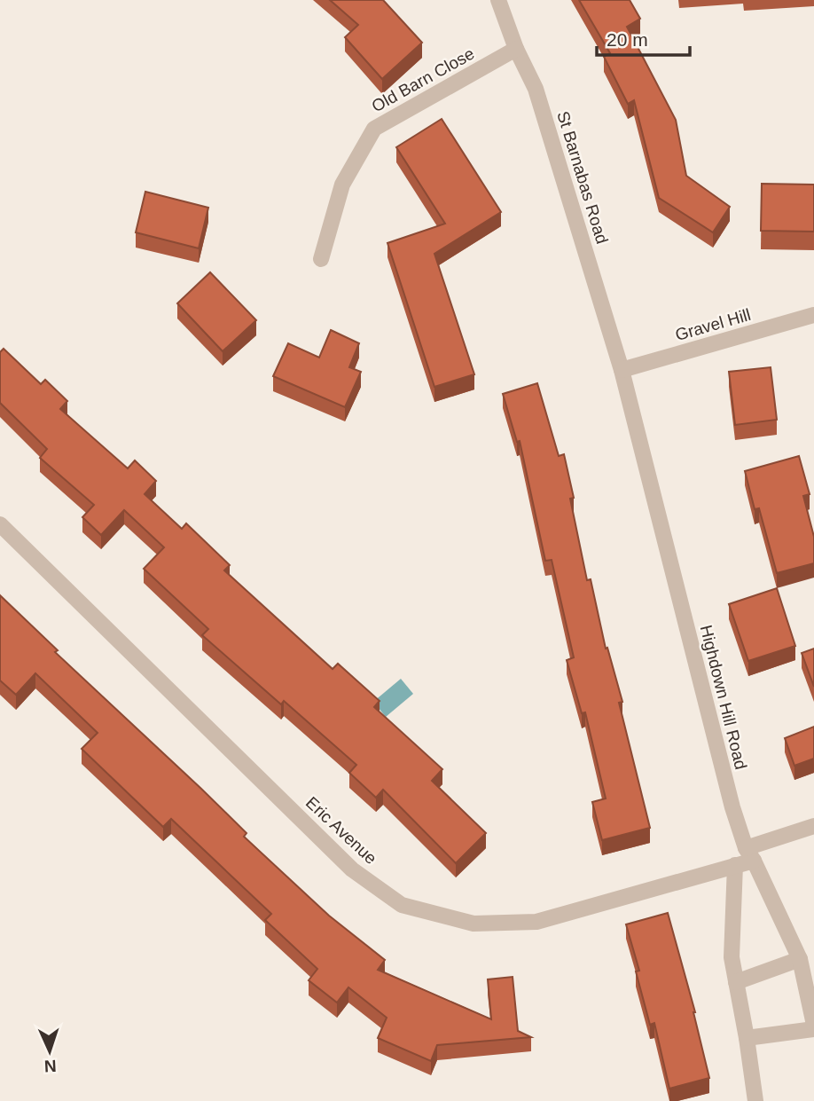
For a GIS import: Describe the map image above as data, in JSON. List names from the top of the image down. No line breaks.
{"streets":{"street":["Old Barn Close","St Barnabas Road","Gravel Hill","Highdown Hill Road","Eric Avenue"]},"crossings":[["Old Barn Close","St Barnabas Road"],["St Barnabas Road","Gravel Hill"],["St Barnabas Road","Highdown Hill Road"],["Gravel Hill","Highdown Hill Road"],["Highdown Hill Road","Eric Avenue"]],"scale_bar":"20 m","north":"bottom"}
